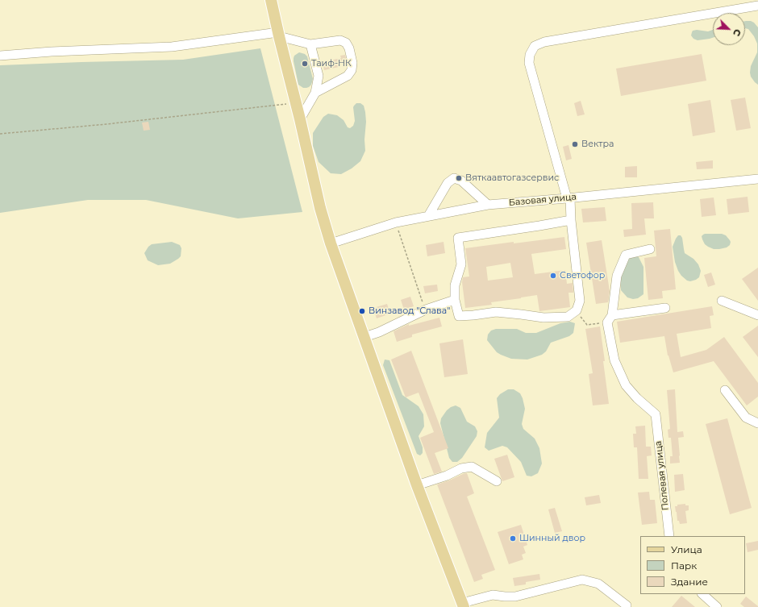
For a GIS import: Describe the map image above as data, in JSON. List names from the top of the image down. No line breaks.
{"streets":{"street":["Базовая улица","Полевая улица"]},"places":["Таиф-НК","Вектра","Вяткаавтогазсервис","Светофор","Винзавод \"Слава\"","Шинный двор"],"legend":["Улица","Парк","Здание"],"north":"bottom right"}
